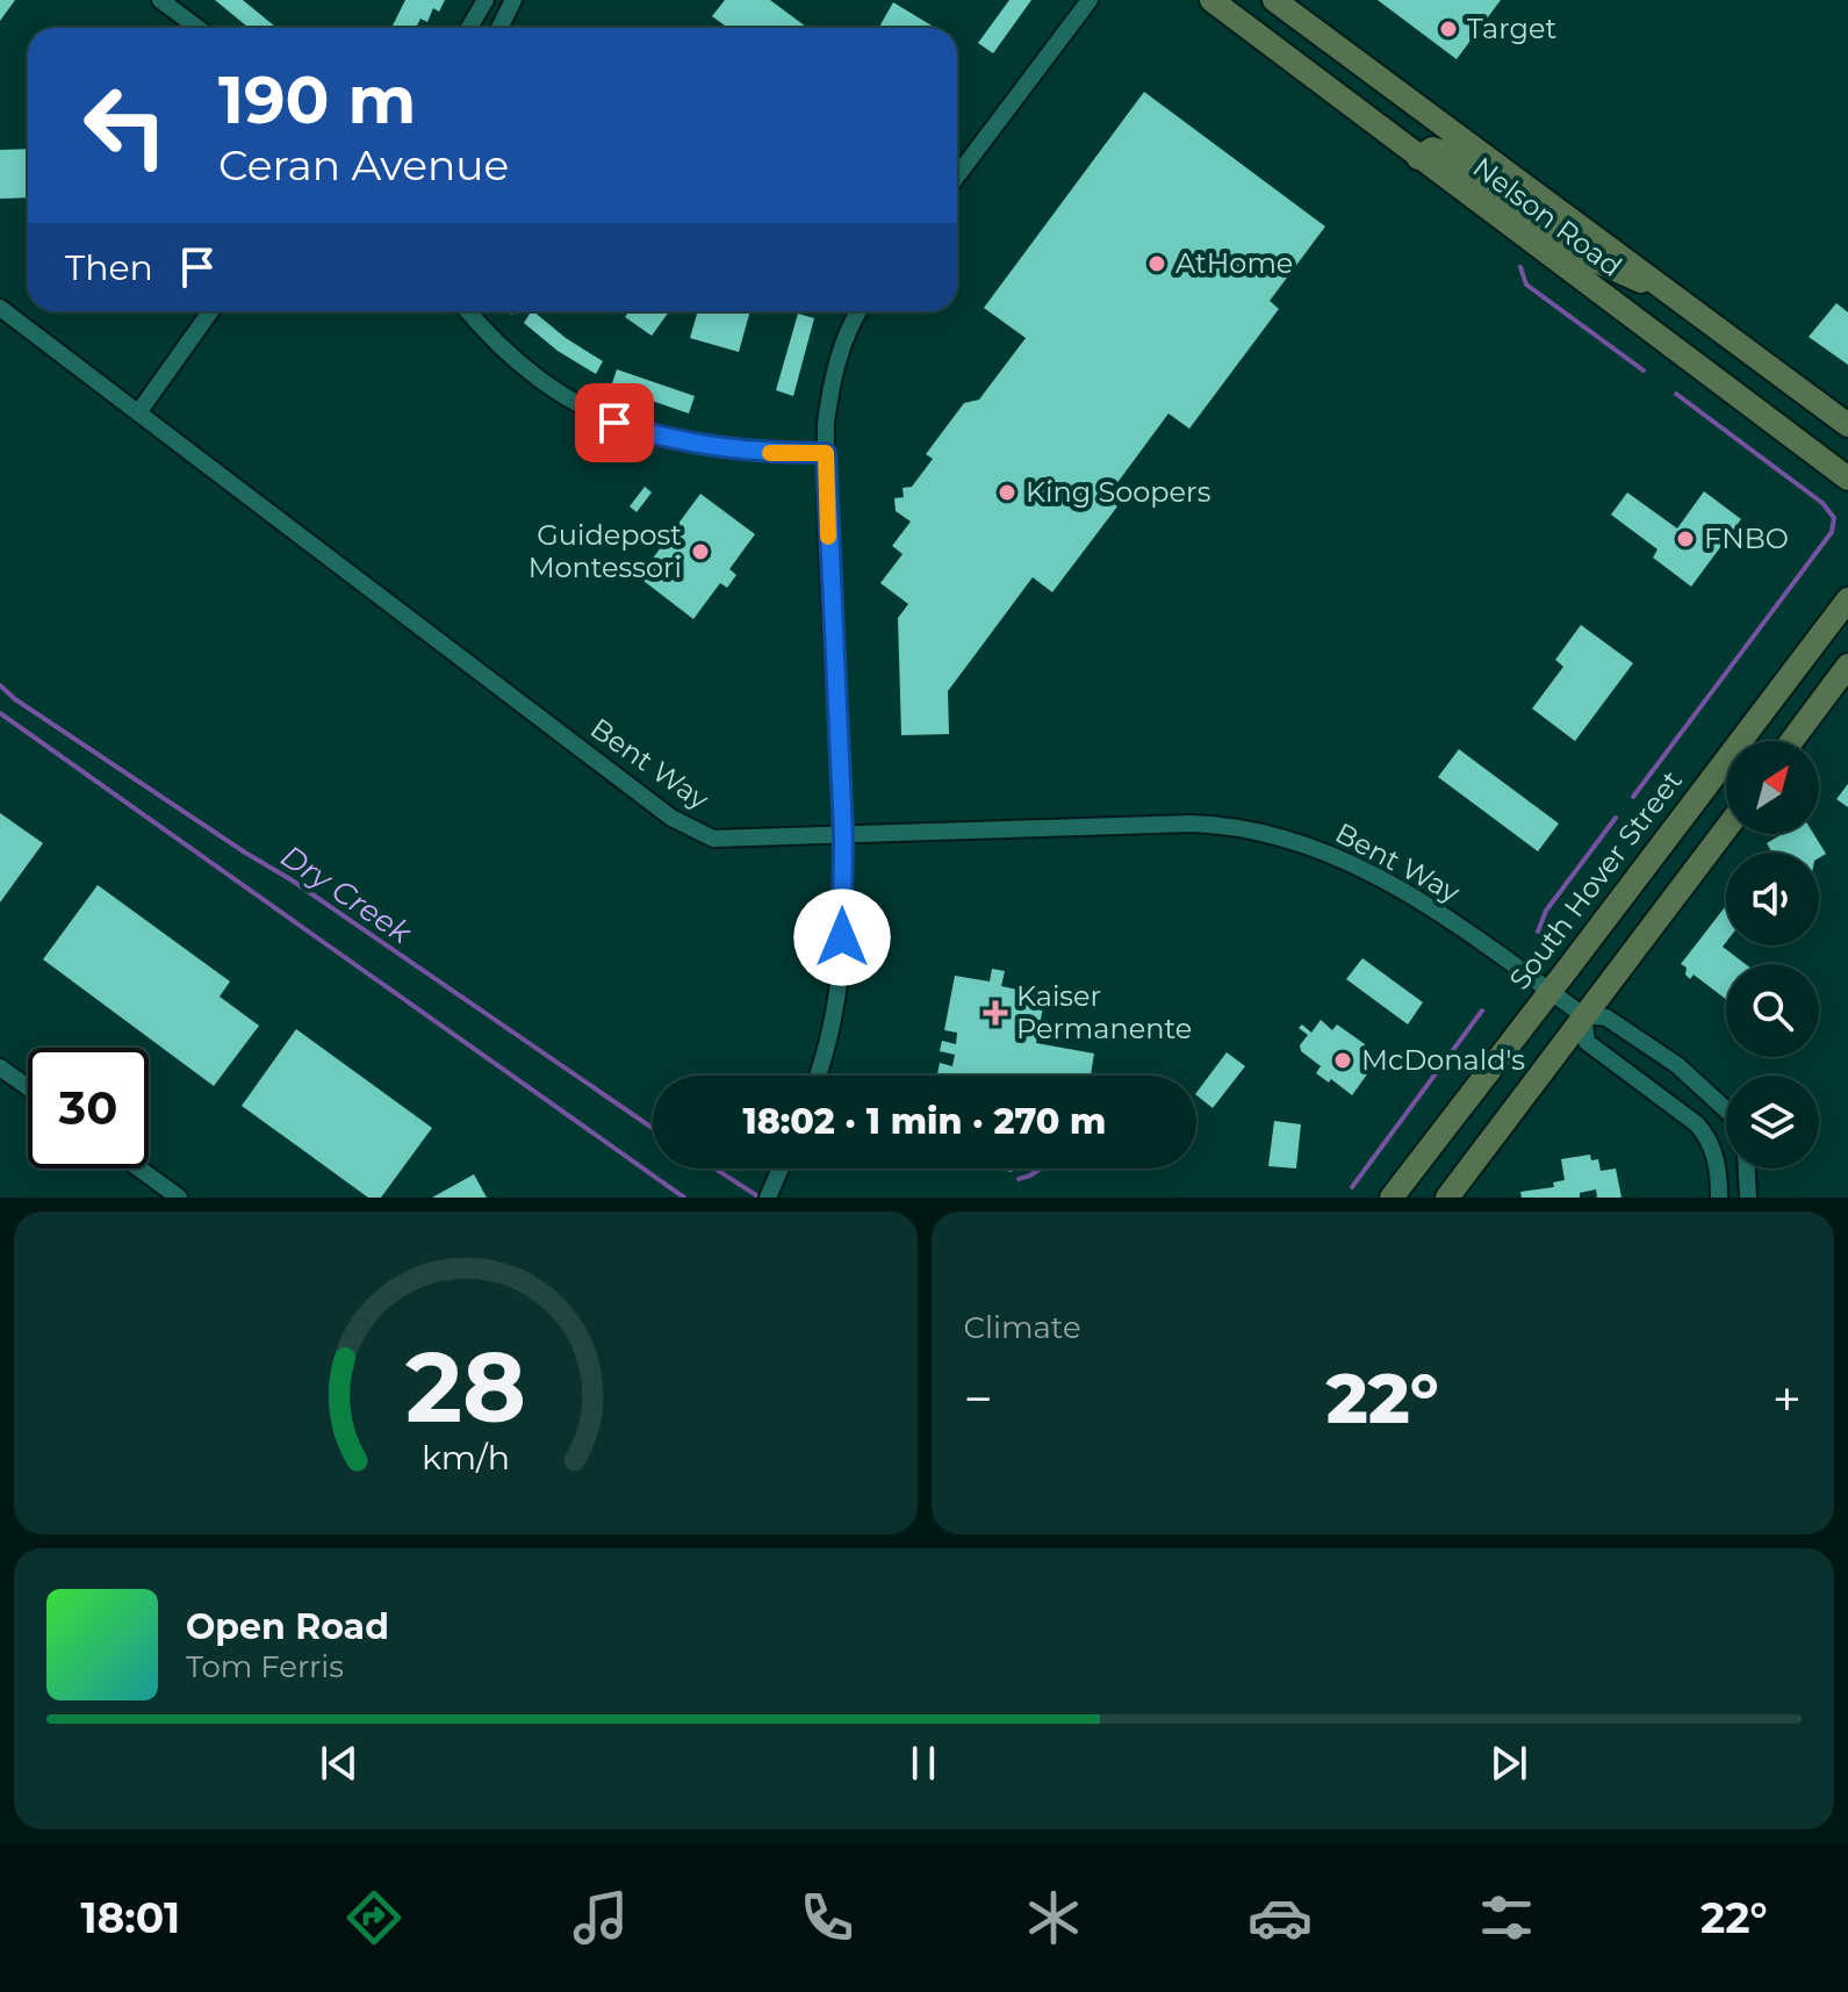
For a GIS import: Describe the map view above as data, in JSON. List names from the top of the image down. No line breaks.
{"streets":{"main road":["Nelson Road","South Hover Street"],"street":["Bent Way"]},"crossings":[["Bent Way","South Hover Street"]],"water":["Dry Creek"],"places":{"other":["Target","AtHome","King Soopers","FNBO","Guidepost Montessori","McDonald's"],"health":["Kaiser Permanente"]},"north":"top right","page":{"turn":["190 m","Ceran Avenue"],"then":"Then","limit":"30","trip":"18:02 · 1 min · 270 m","tile":"Climate","heat":["−","22°","+"],"song":["Open Road","Tom Ferris"],"tabs":["18:01","22°"],"gauge":["28","km/h"]}}
